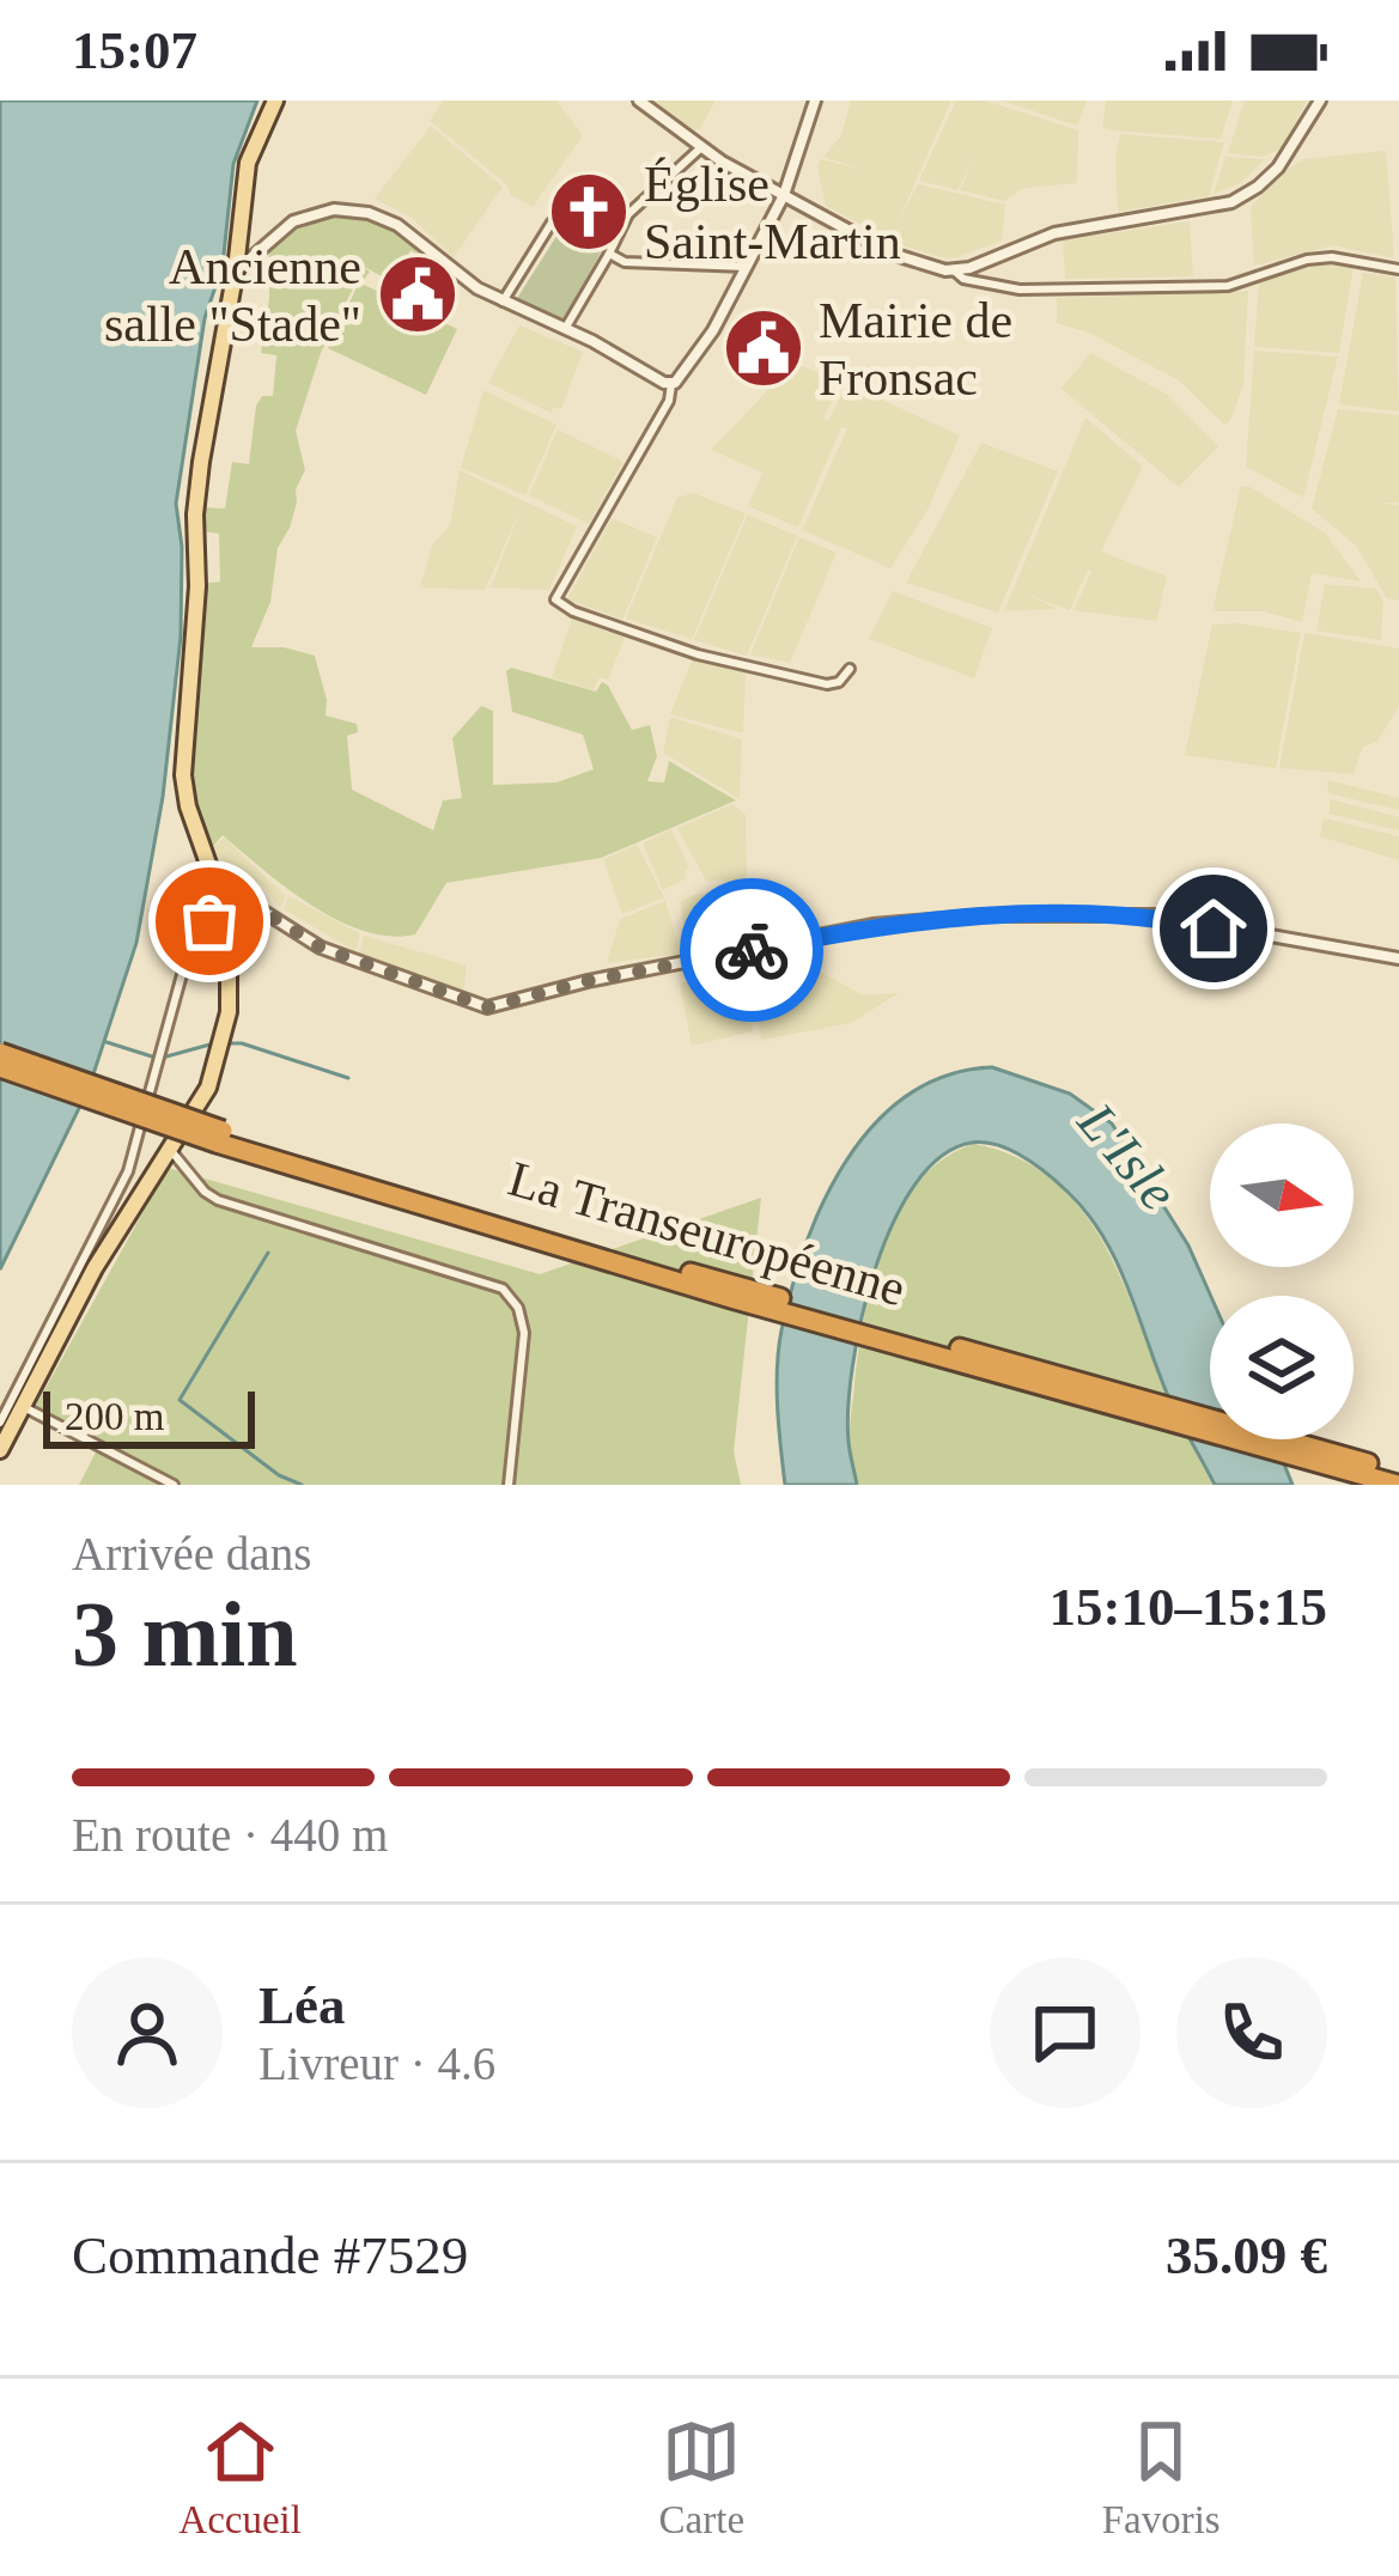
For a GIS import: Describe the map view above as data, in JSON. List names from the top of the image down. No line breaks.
{"streets":{"highway":["La Transeuropéenne"]},"water":["L'Isle"],"places":{"church":["Église Saint-Martin"],"public building":["Ancienne salle \"Stade\"","Mairie de Fronsac"]},"scale_bar":"200 m","north":"right","page":{"status":"15:07","scale":"200 m","heading":["3 min","Arrivée dans","15:10–15:15"],"panel":["Léa","Livreur · 4.6","Commande #7529","35.09 €"],"bar":"En route · 440 m","tabs":["Accueil","Carte","Favoris"]}}
